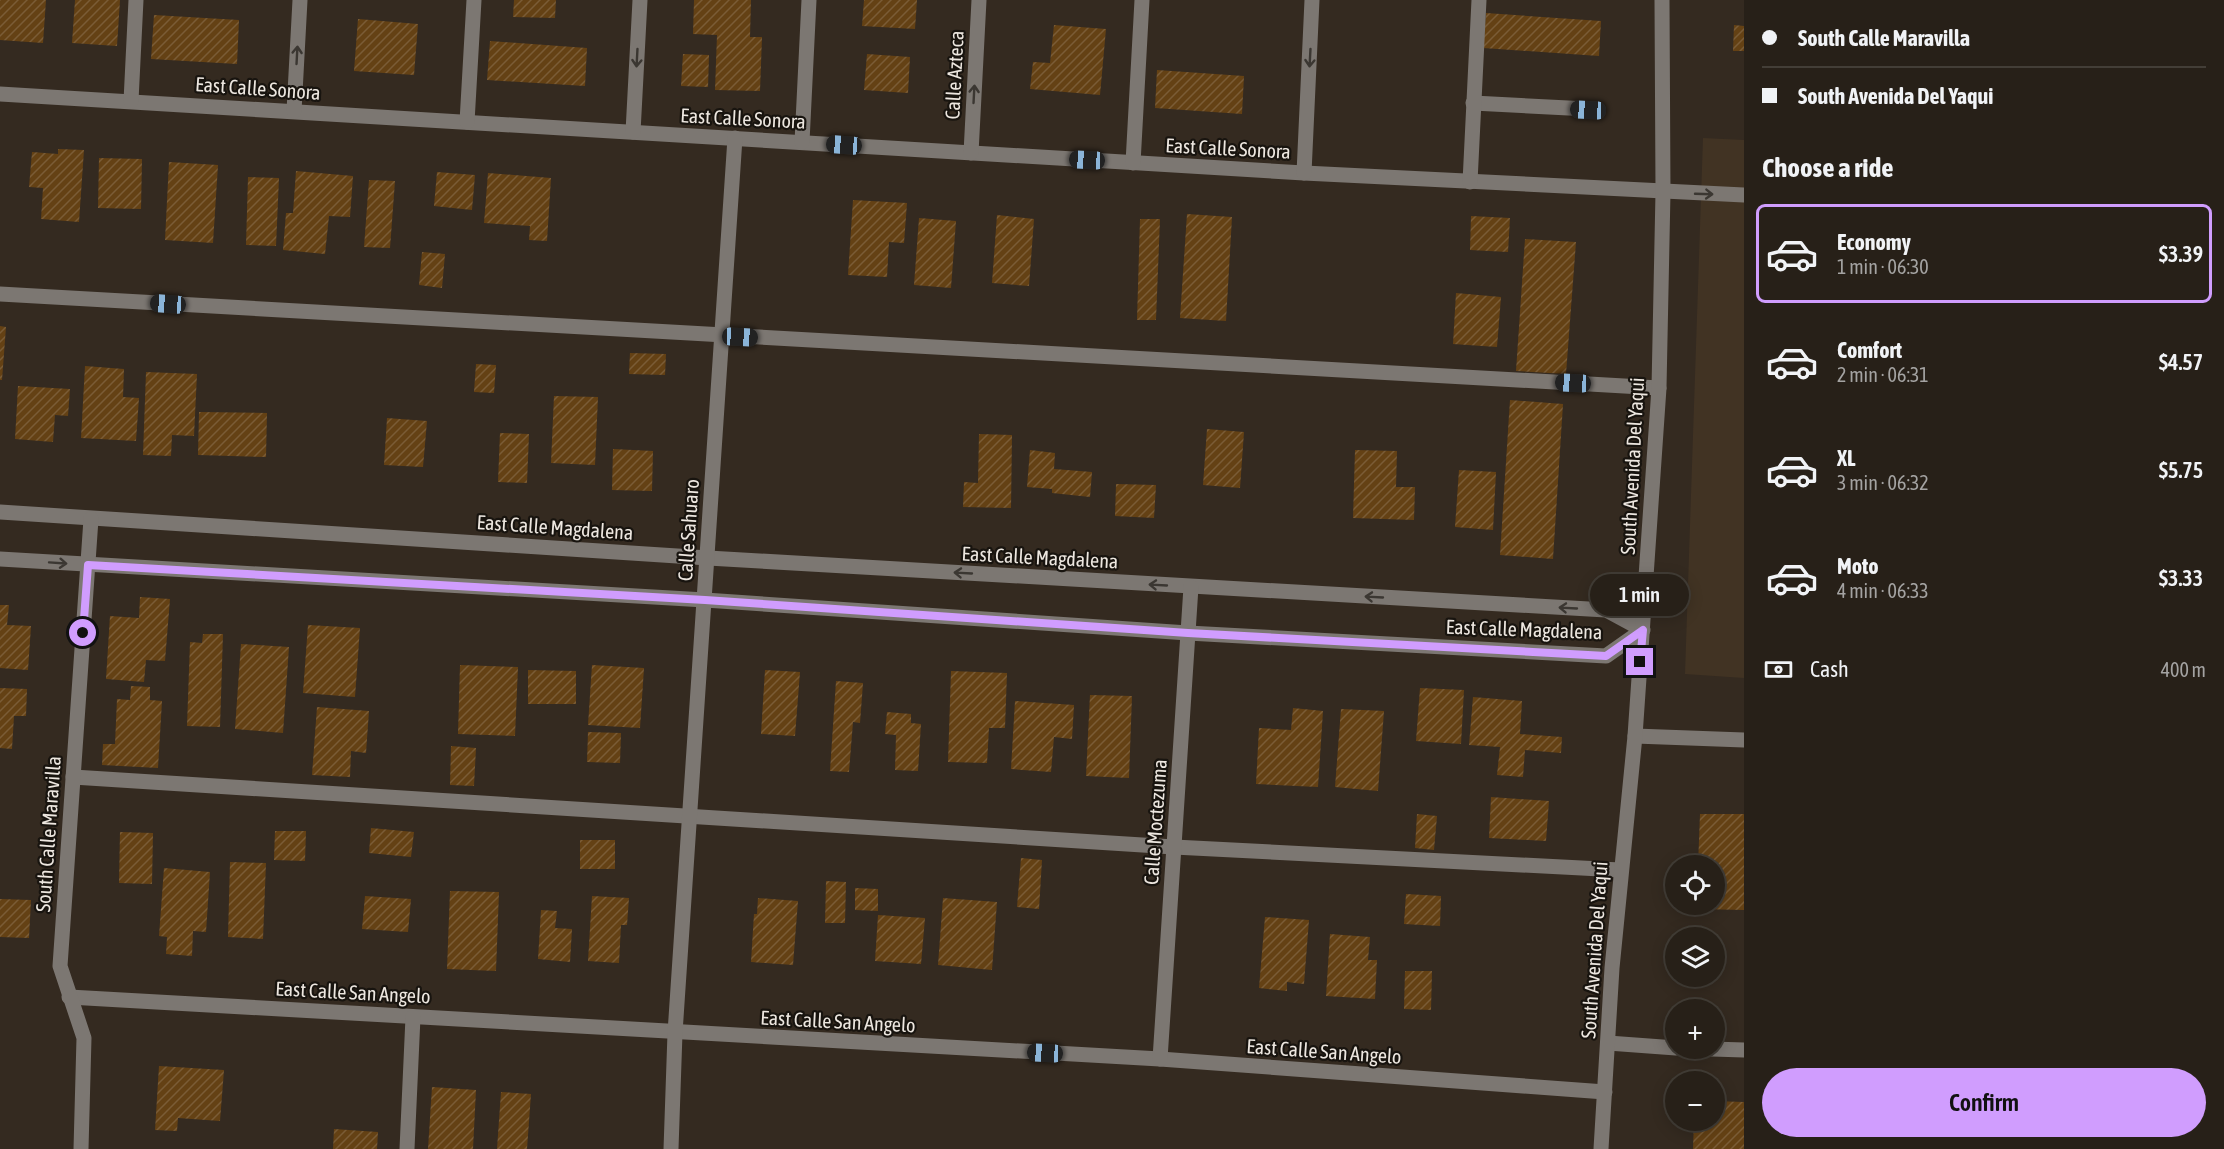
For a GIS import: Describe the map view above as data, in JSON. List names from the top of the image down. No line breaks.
{"streets":{"street":["Calle Azteca","East Calle Sonora","South Avenida Del Yaqui","East Calle Magdalena","Calle Sahuaro","Calle Moctezuma","South Calle Maravilla","East Calle San Angelo"]},"crossings":[["Calle Azteca","East Calle Sonora"],["East Calle Sonora","South Avenida Del Yaqui"],["East Calle Sonora","Calle Sahuaro"],["South Avenida Del Yaqui","East Calle Magdalena"],["South Avenida Del Yaqui","East Calle San Angelo"],["East Calle Magdalena","Calle Sahuaro"],["East Calle Magdalena","Calle Moctezuma"],["East Calle Magdalena","South Calle Maravilla"],["Calle Sahuaro","East Calle San Angelo"],["Calle Moctezuma","East Calle San Angelo"],["South Calle Maravilla","East Calle San Angelo"]],"one_way":["Calle Azteca"],"page":{"banner":["South Calle Maravilla","South Avenida Del Yaqui"],"heading":"Choose a ride","list":[{"name":"Economy","note":"1 min · 06:30","value":"$3.39"},{"name":"Comfort","note":"2 min · 06:31","value":"$4.57"},{"name":"XL","note":"3 min · 06:32","value":"$5.75"},{"name":"Moto","note":"4 min · 06:33","value":"$3.33"}],"bubble":"1 min","pay":["Cash","400 m"],"map_buttons":["+","−"],"buttons":"Confirm"}}
